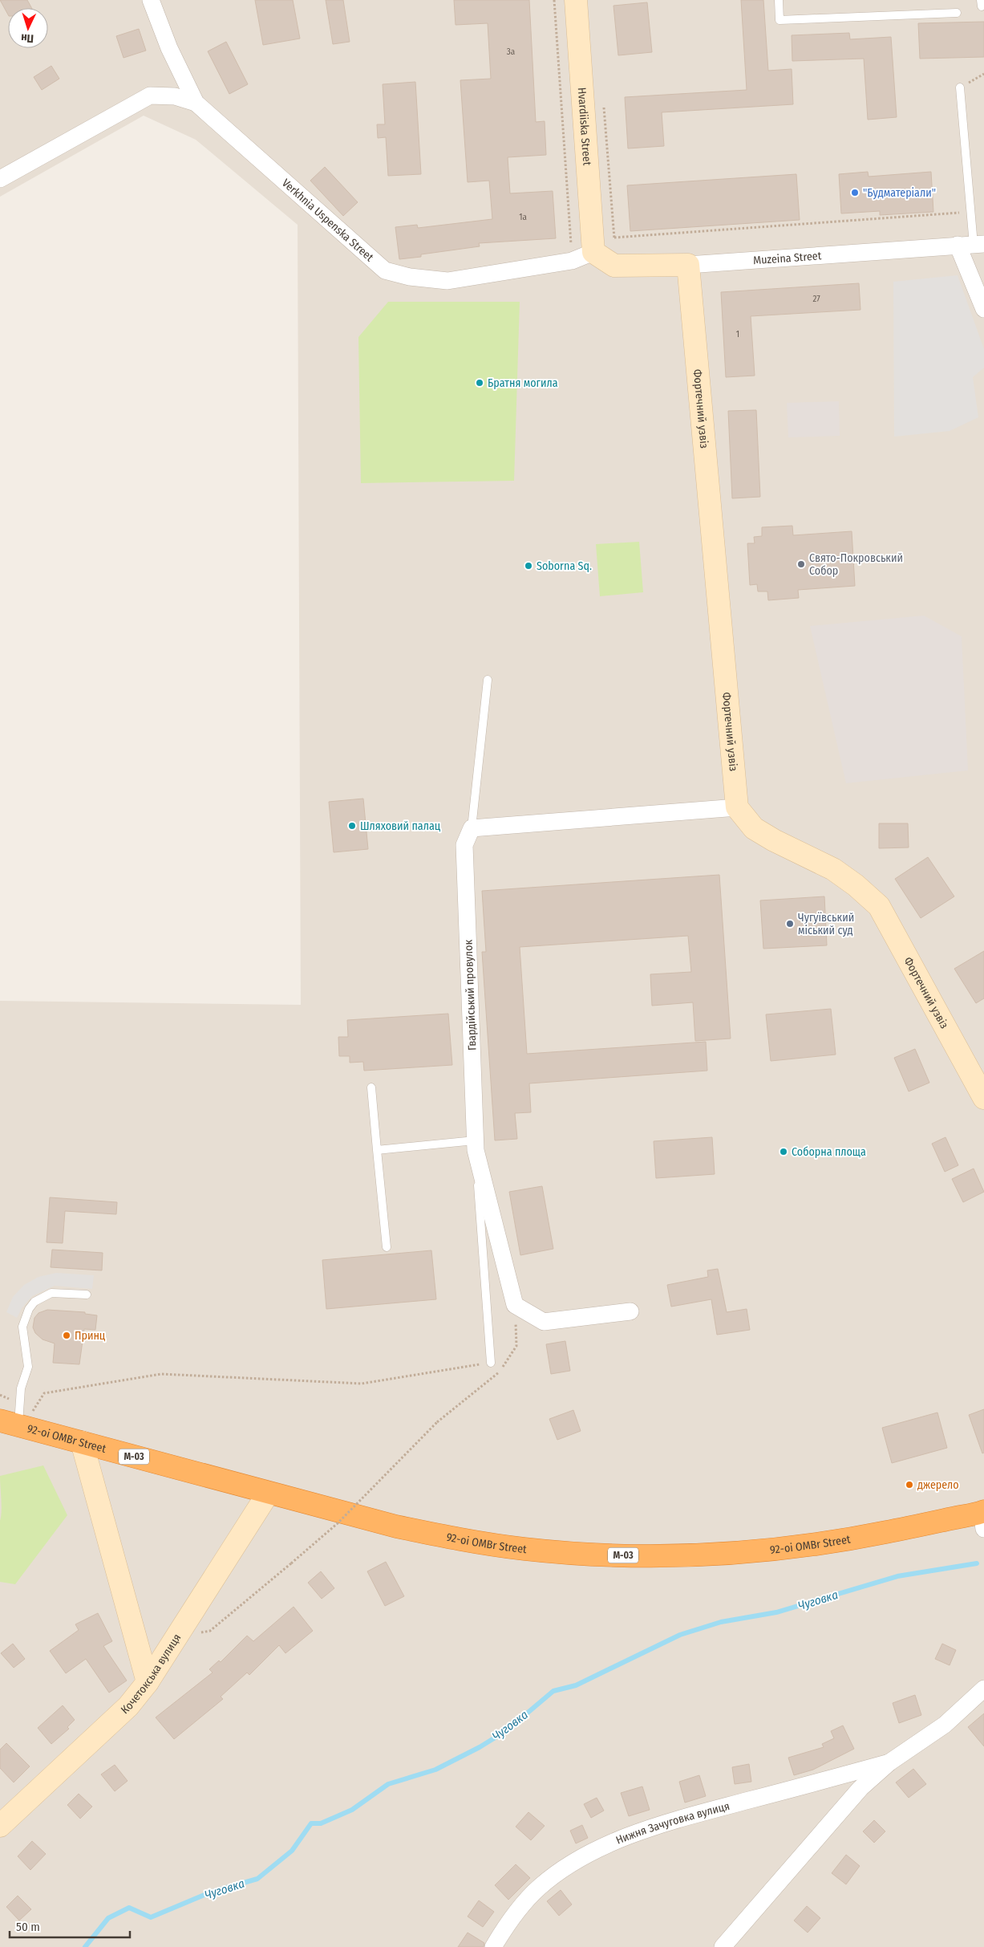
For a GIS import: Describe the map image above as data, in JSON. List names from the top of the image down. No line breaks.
{"streets":{"highway":["92-oi OMBr Street","М-03"],"street":["Hvardiiska Street","Verkhnia Uspenska Street","Muzeina Street","Фортечний узвіз","Гвардійський провулок","Кочетокська вулиця","Нижня Зачуговка вулиця"]},"crossings":[["Hvardiiska Street","Verkhnia Uspenska Street"],["Muzeina Street","Фортечний узвіз"],["92-oi OMBr Street","Кочетокська вулиця"]],"water":["Чуговка"],"places":["\"Будматеріали\"","Братня могила","Свято-Покровський Собор","Soborna Sq.","Шляховий палац","Чугуївський міський суд","Соборна площа","Принц","джерело"],"house_numbers":["3а","1а","27","1"],"scale_bar":"50 m","north":"bottom"}
